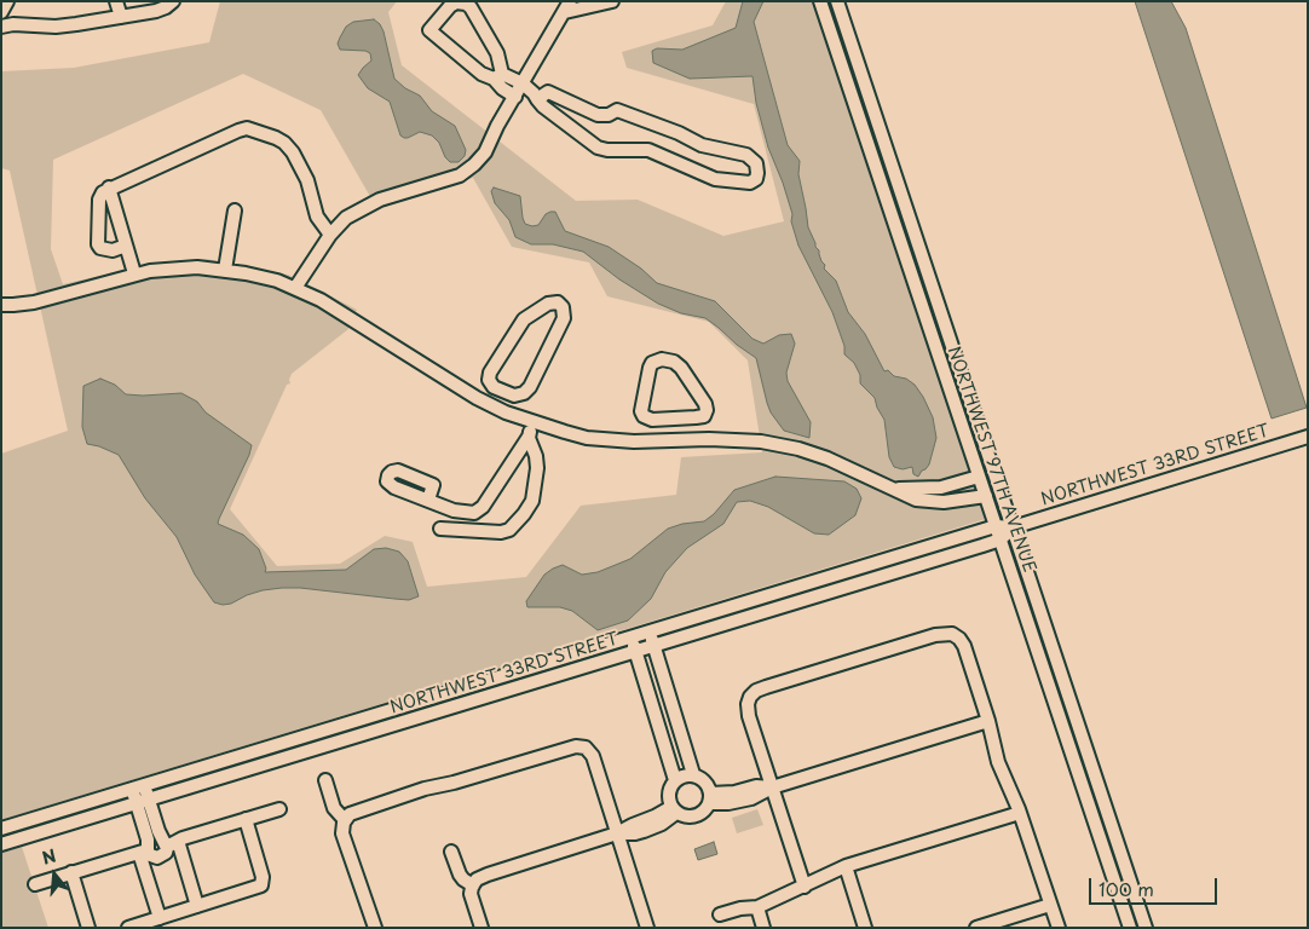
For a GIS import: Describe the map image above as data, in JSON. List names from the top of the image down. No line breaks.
{"streets":{"street":["NORTHWEST 97TH AVENUE","NORTHWEST 33RD STREET"]},"crossings":[["NORTHWEST 97TH AVENUE","NORTHWEST 33RD STREET"]],"scale_bar":"100 m","north":"top"}
